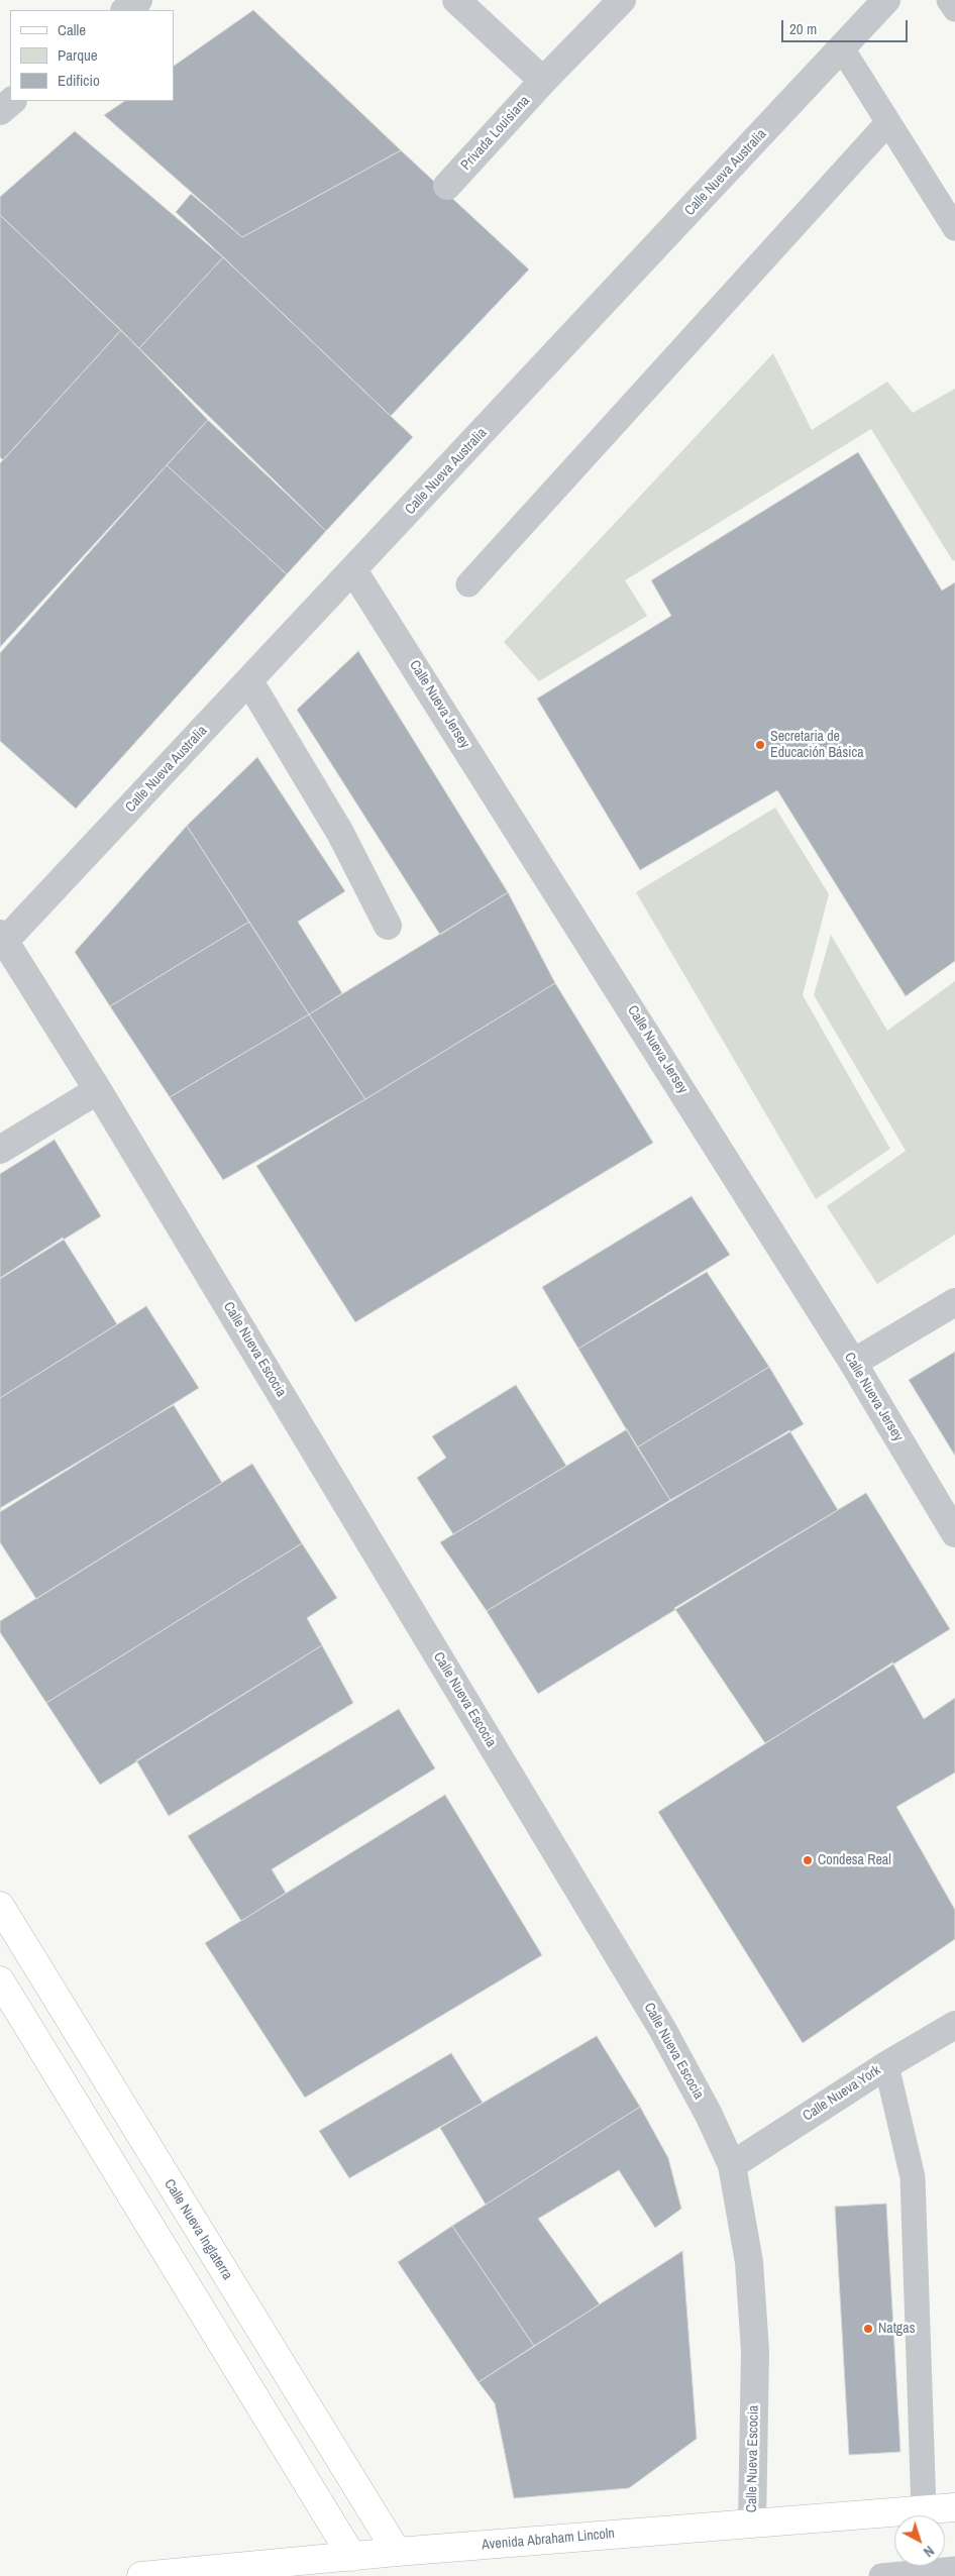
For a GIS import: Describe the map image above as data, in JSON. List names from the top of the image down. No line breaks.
{"streets":{"street":["Privada Louisiana","Calle Nueva Australia","Calle Nueva Jersey","Calle Nueva Escocia","Calle Nueva York","Calle Nueva Inglaterra","Avenida Abraham Lincoln"]},"crossings":[["Calle Nueva Australia","Calle Nueva Jersey"],["Calle Nueva Australia","Calle Nueva Escocia"],["Calle Nueva Escocia","Calle Nueva York"],["Calle Nueva Escocia","Avenida Abraham Lincoln"],["Calle Nueva Inglaterra","Avenida Abraham Lincoln"]],"places":["Secretaria de Educación Básica","Condesa Real","Natgas"],"legend":["Calle","Parque","Edificio"],"scale_bar":"20 m","north":"bottom right"}
